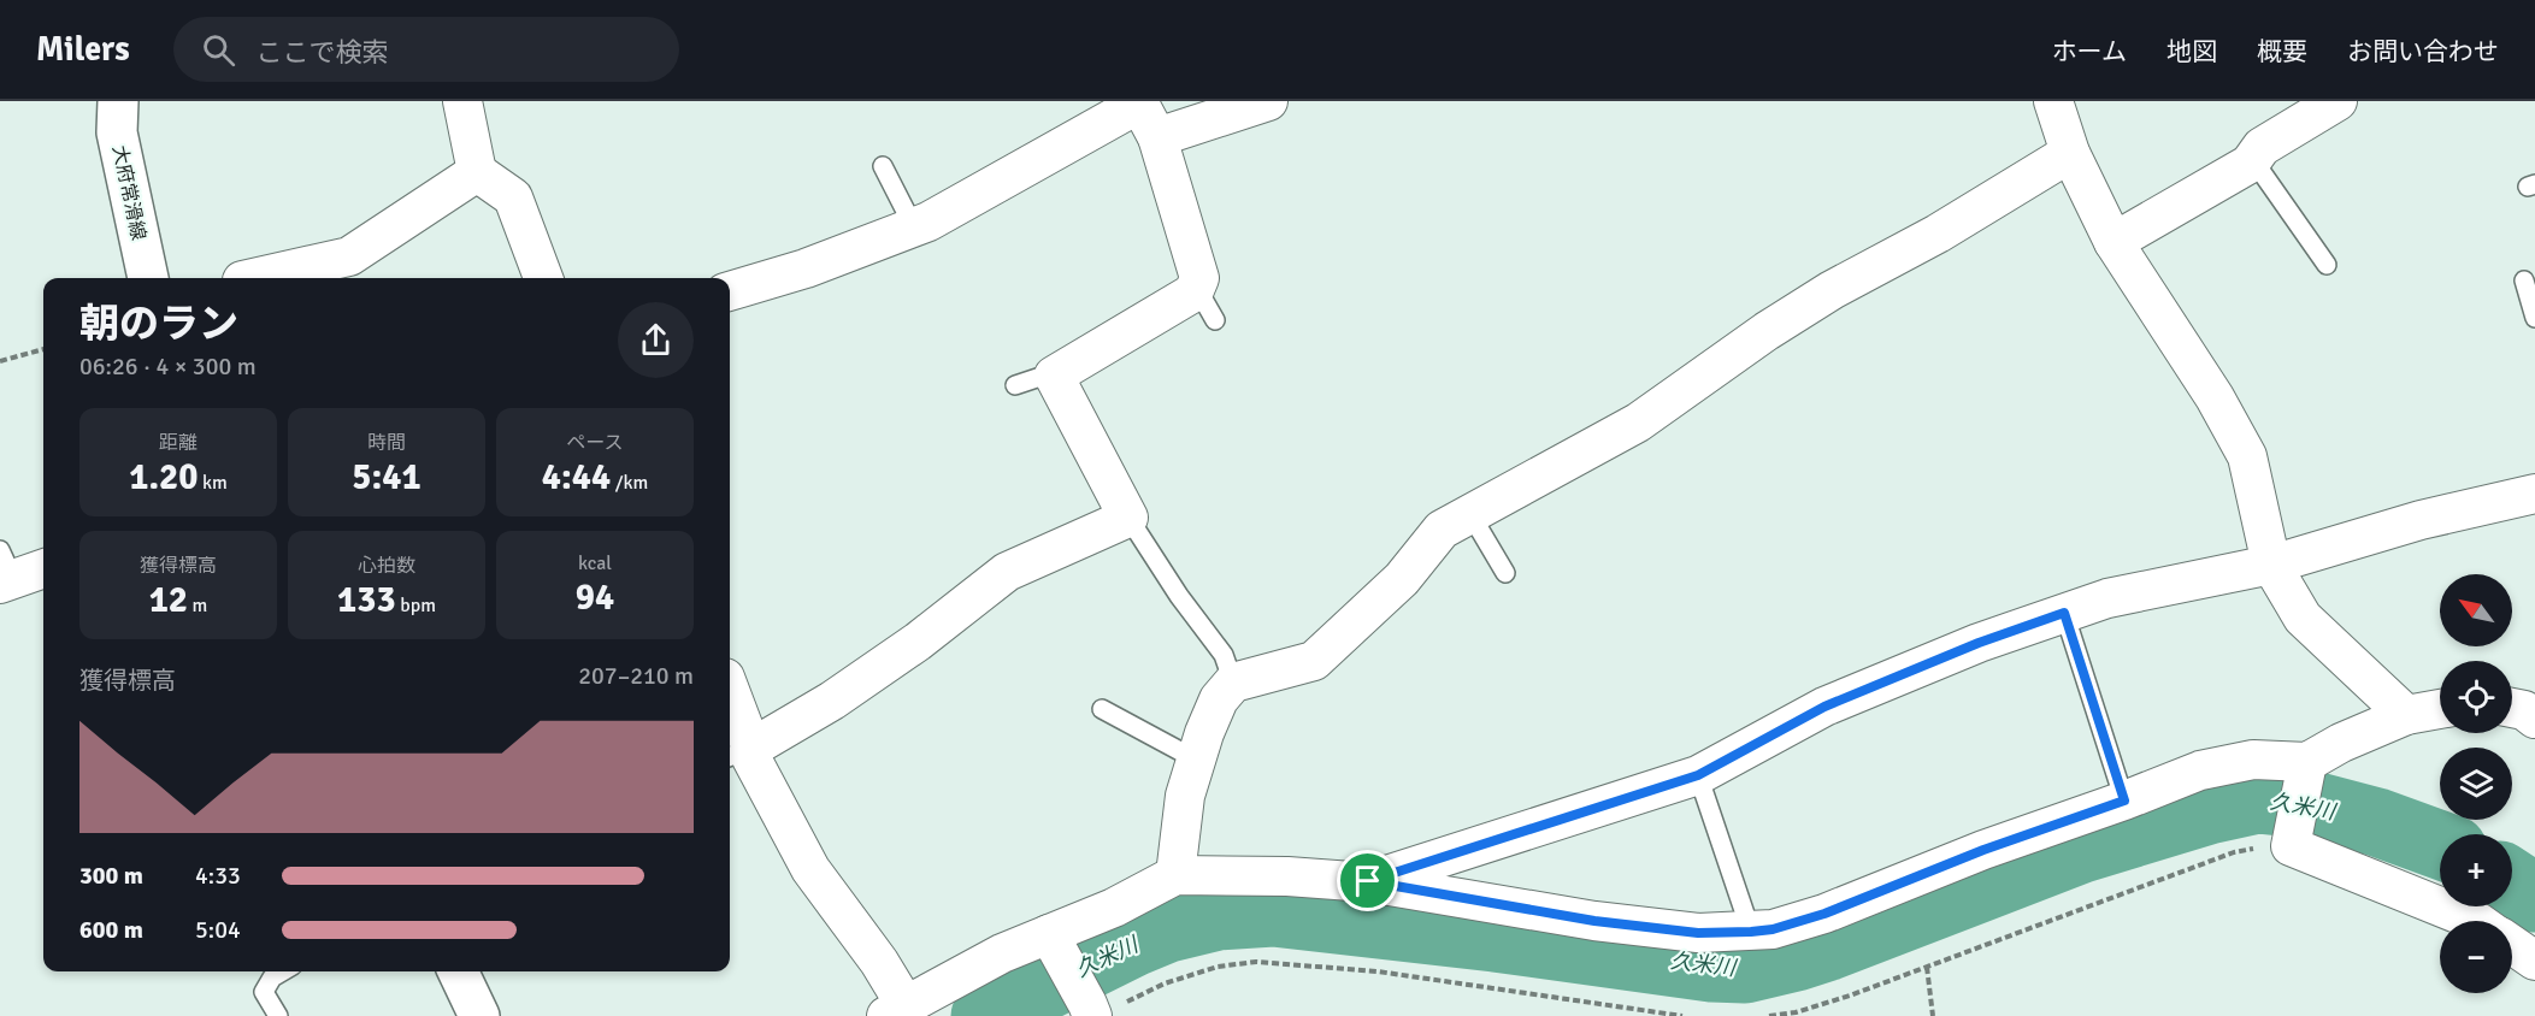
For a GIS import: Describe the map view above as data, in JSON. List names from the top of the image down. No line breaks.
{"streets":{"main road":["大府常滑線"]},"water":["久米川"],"north":"top left","page":{"header":"Milers","search":"ここで検索","nav":["ホーム","地図","概要","お問い合わせ"],"heading":["朝のラン","06:26 · 4 × 300 m"],"stats":[["距離","1.20 km"],["時間","5:41"],["ペース","4:44 /km"],["獲得標高","12 m"],["心拍数","133 bpm"],["kcal","94"]],"map_buttons":["+","−"],"chart":["獲得標高","207–210 m"],"list":[{"name":"300 m","note":"4:33"},{"name":"600 m","note":"5:04"}]}}
